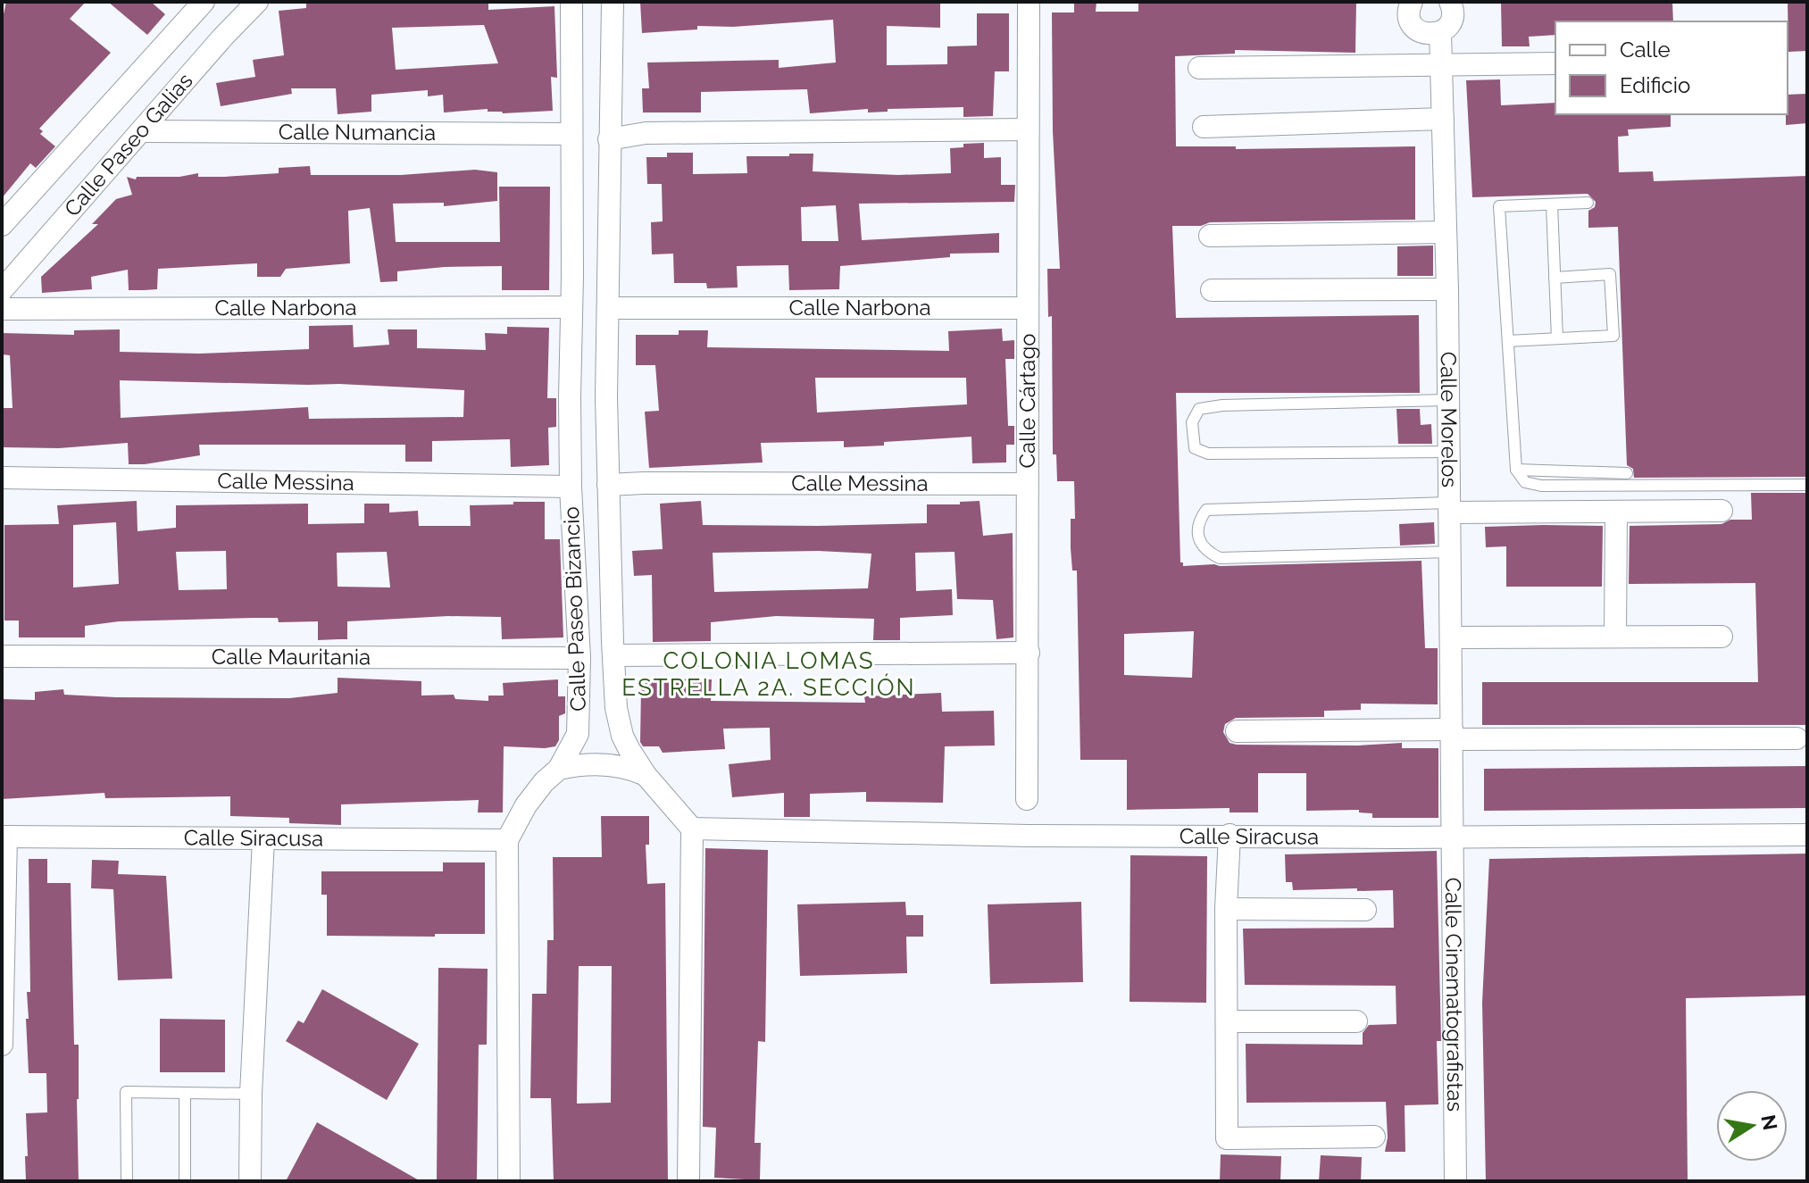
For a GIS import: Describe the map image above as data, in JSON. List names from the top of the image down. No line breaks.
{"streets":{"street":["Calle Numancia","Calle Paseo Galias","Calle Narbona","Calle Cártago","Calle Morelos","Calle Messina","Calle Paseo Bizancio","Calle Mauritania","Calle Siracusa","Calle Cinematografistas"]},"crossings":[["Calle Numancia","Calle Paseo Galias"],["Calle Numancia","Calle Paseo Bizancio"],["Calle Narbona","Calle Cártago"],["Calle Narbona","Calle Paseo Bizancio"],["Calle Cártago","Calle Messina"],["Calle Morelos","Calle Cinematografistas"],["Calle Messina","Calle Paseo Bizancio"],["Calle Paseo Bizancio","Calle Mauritania"],["Calle Paseo Bizancio","Calle Siracusa"],["Calle Siracusa","Calle Cinematografistas"]],"districts":["COLONIA LOMAS ESTRELLA 2A. SECCIÓN"],"legend":["Calle","Edificio"],"north":"right"}
